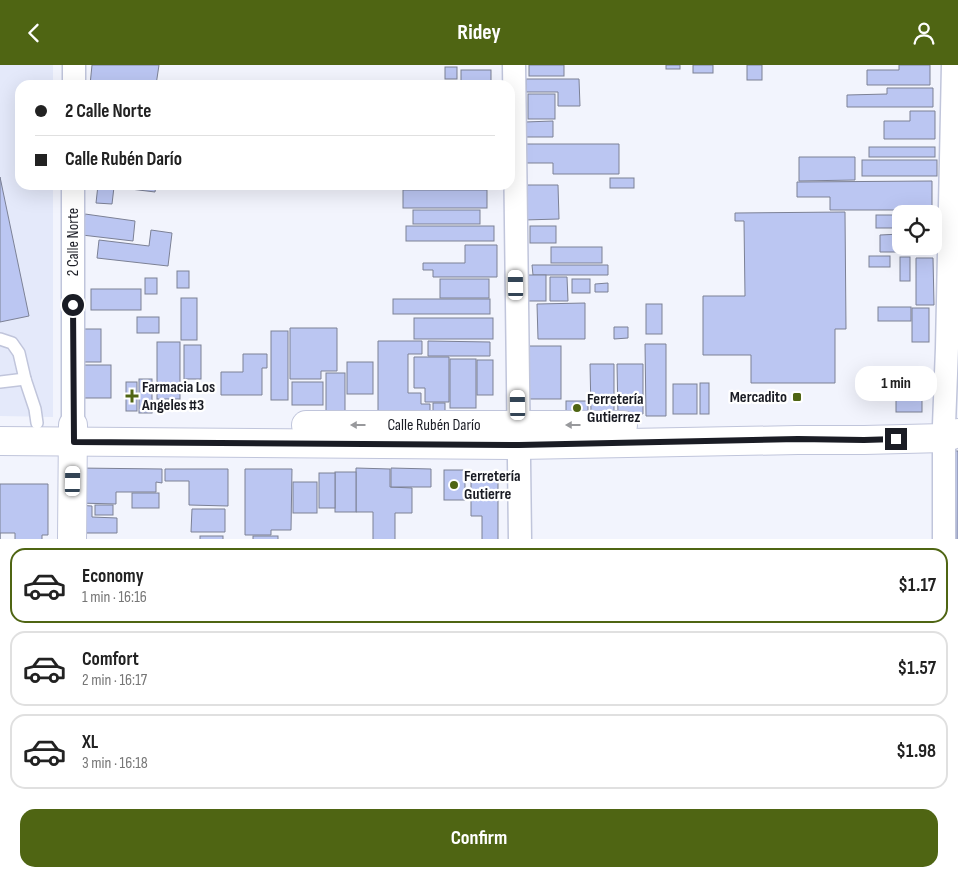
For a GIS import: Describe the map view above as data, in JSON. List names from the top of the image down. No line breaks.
{"streets":{"street":["2 Calle Norte","Calle Rubén Darío"]},"crossings":[["2 Calle Norte","Calle Rubén Darío"]],"places":{"health":["Farmacia Los Angeles #3"],"transit":["Mercadito"],"other":["Ferretería Gutierrez","Ferretería Gutierre"]},"page":{"header":"Ridey","banner":["2 Calle Norte","Calle Rubén Darío"],"bubble":"1 min","list":[{"name":"Economy","note":"1 min · 16:16","value":"$1.17"},{"name":"Comfort","note":"2 min · 16:17","value":"$1.57"},{"name":"XL","note":"3 min · 16:18","value":"$1.98"}],"buttons":"Confirm"}}
